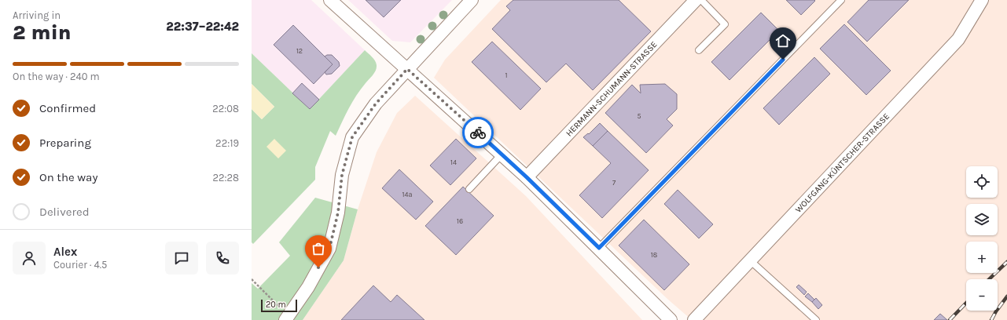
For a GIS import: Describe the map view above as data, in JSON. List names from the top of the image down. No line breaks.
{"streets":{"street":["HERMANN-SCHUMANN-STRASSE","WOLFGANG-KÜNTSCHER-STRASSE"]},"house_numbers":["12","1","5","14","7","14a","16","18"],"scale_bar":"20 m","page":{"heading":["2 min","Arriving in","22:37–22:42"],"panel":["Alex","Courier · 4.5"],"bar":"On the way · 240 m","list":[["Confirmed","22:08"],["Preparing","22:19"],["On the way","22:28"],"Delivered"],"map_buttons":["+","−"],"scale":"20 m"}}
